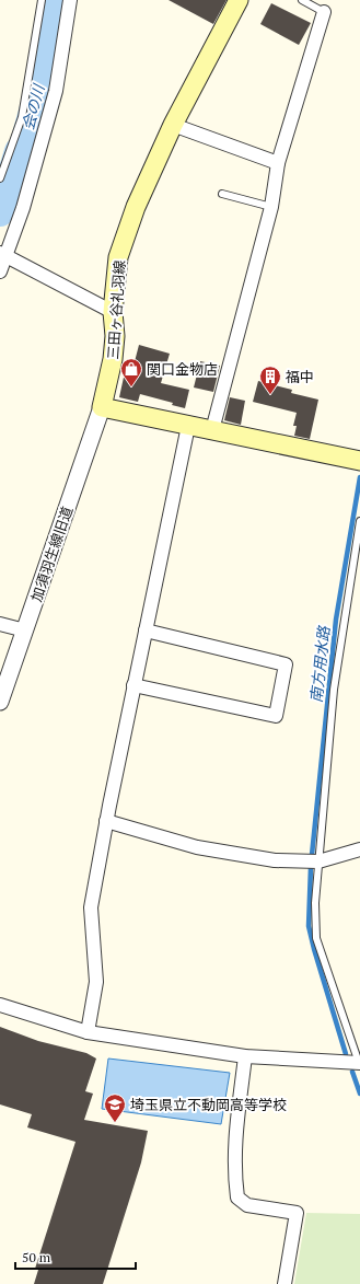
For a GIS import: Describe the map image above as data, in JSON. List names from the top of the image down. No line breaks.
{"streets":{"main road":["三田ヶ谷礼羽線"],"street":["加須羽生線旧道"]},"crossings":[["三田ヶ谷礼羽線","加須羽生線旧道"]],"water":["会の川","南方用水路"],"places":{"shop":["関口金物店"],"building":["福中"],"school or university":["埼玉県立不動岡高等学校"]},"scale_bar":"50 m"}
